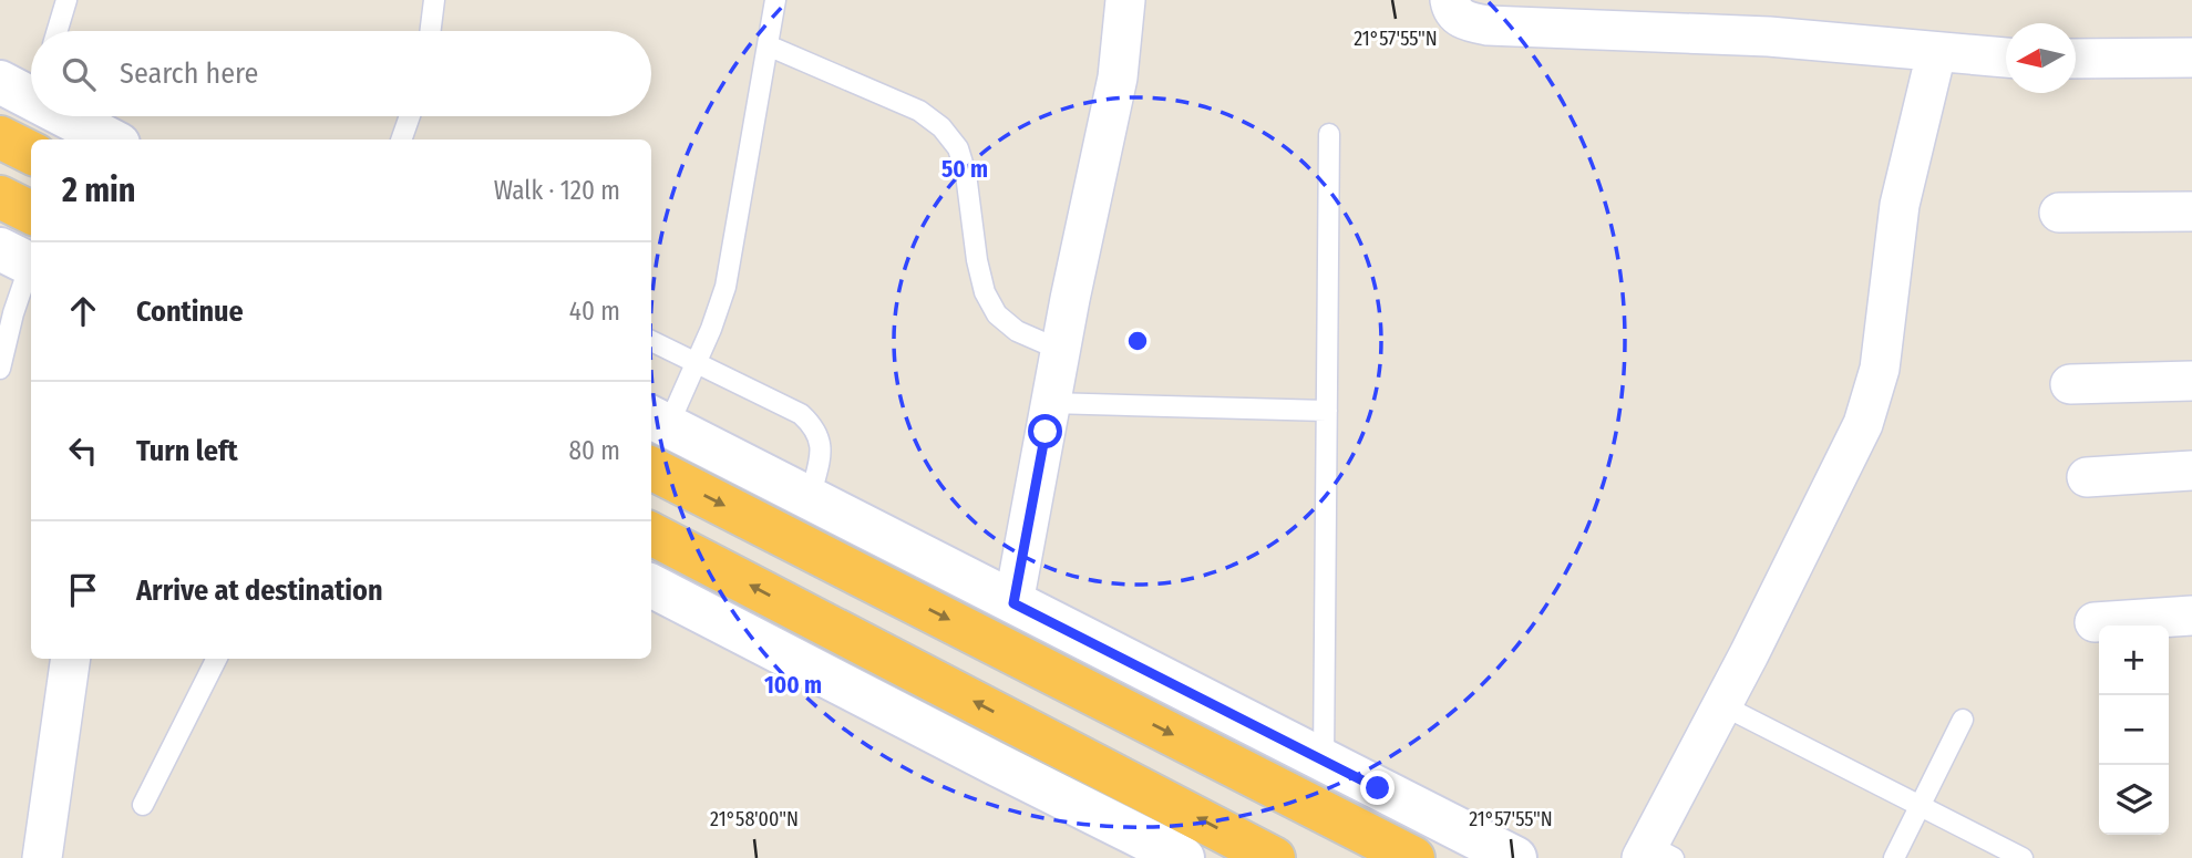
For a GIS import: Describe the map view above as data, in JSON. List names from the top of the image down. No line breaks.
{"north":"left","page":{"search":"Search here","heading":["2 min","Walk · 120 m"],"list":[["Continue","40 m"],["Turn left","80 m"],"Arrive at destination"],"map_buttons":["+","−"]},"coordinates":["21°57'55\"N","21°58'00\"N"],"rings":["50 m","100 m"]}
